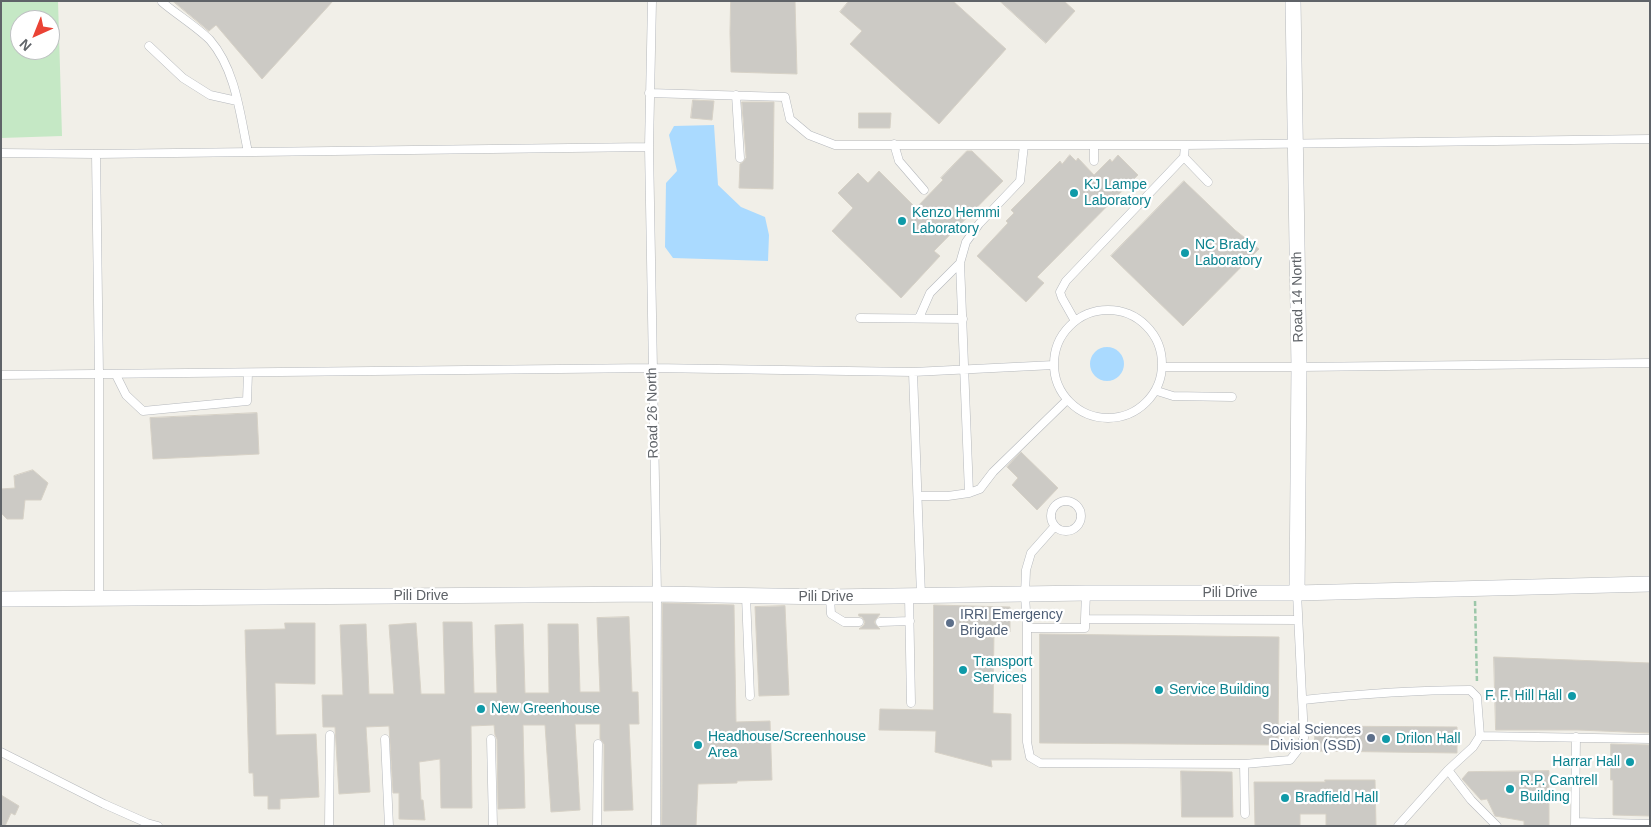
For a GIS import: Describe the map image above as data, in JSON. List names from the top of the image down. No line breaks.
{"streets":{"street":["Road 14 North","Pili Drive"],"lane":["Road 26 North"]},"crossings":[["Road 14 North","Pili Drive"],["Road 26 North","Pili Drive"]],"places":["KJ Lampe Laboratory","Kenzo Hemmi Laboratory","NC Brady Laboratory","IRRI Emergency Brigade","Transport Services","Service Building","F. F. Hill Hall","New Greenhouse","Social Sciences Division (SSD)","Drilon Hall","Headhouse/Screenhouse Area","Harrar Hall","R.P. Cantrell Building","Bradfield Hall"],"north":"bottom left"}
